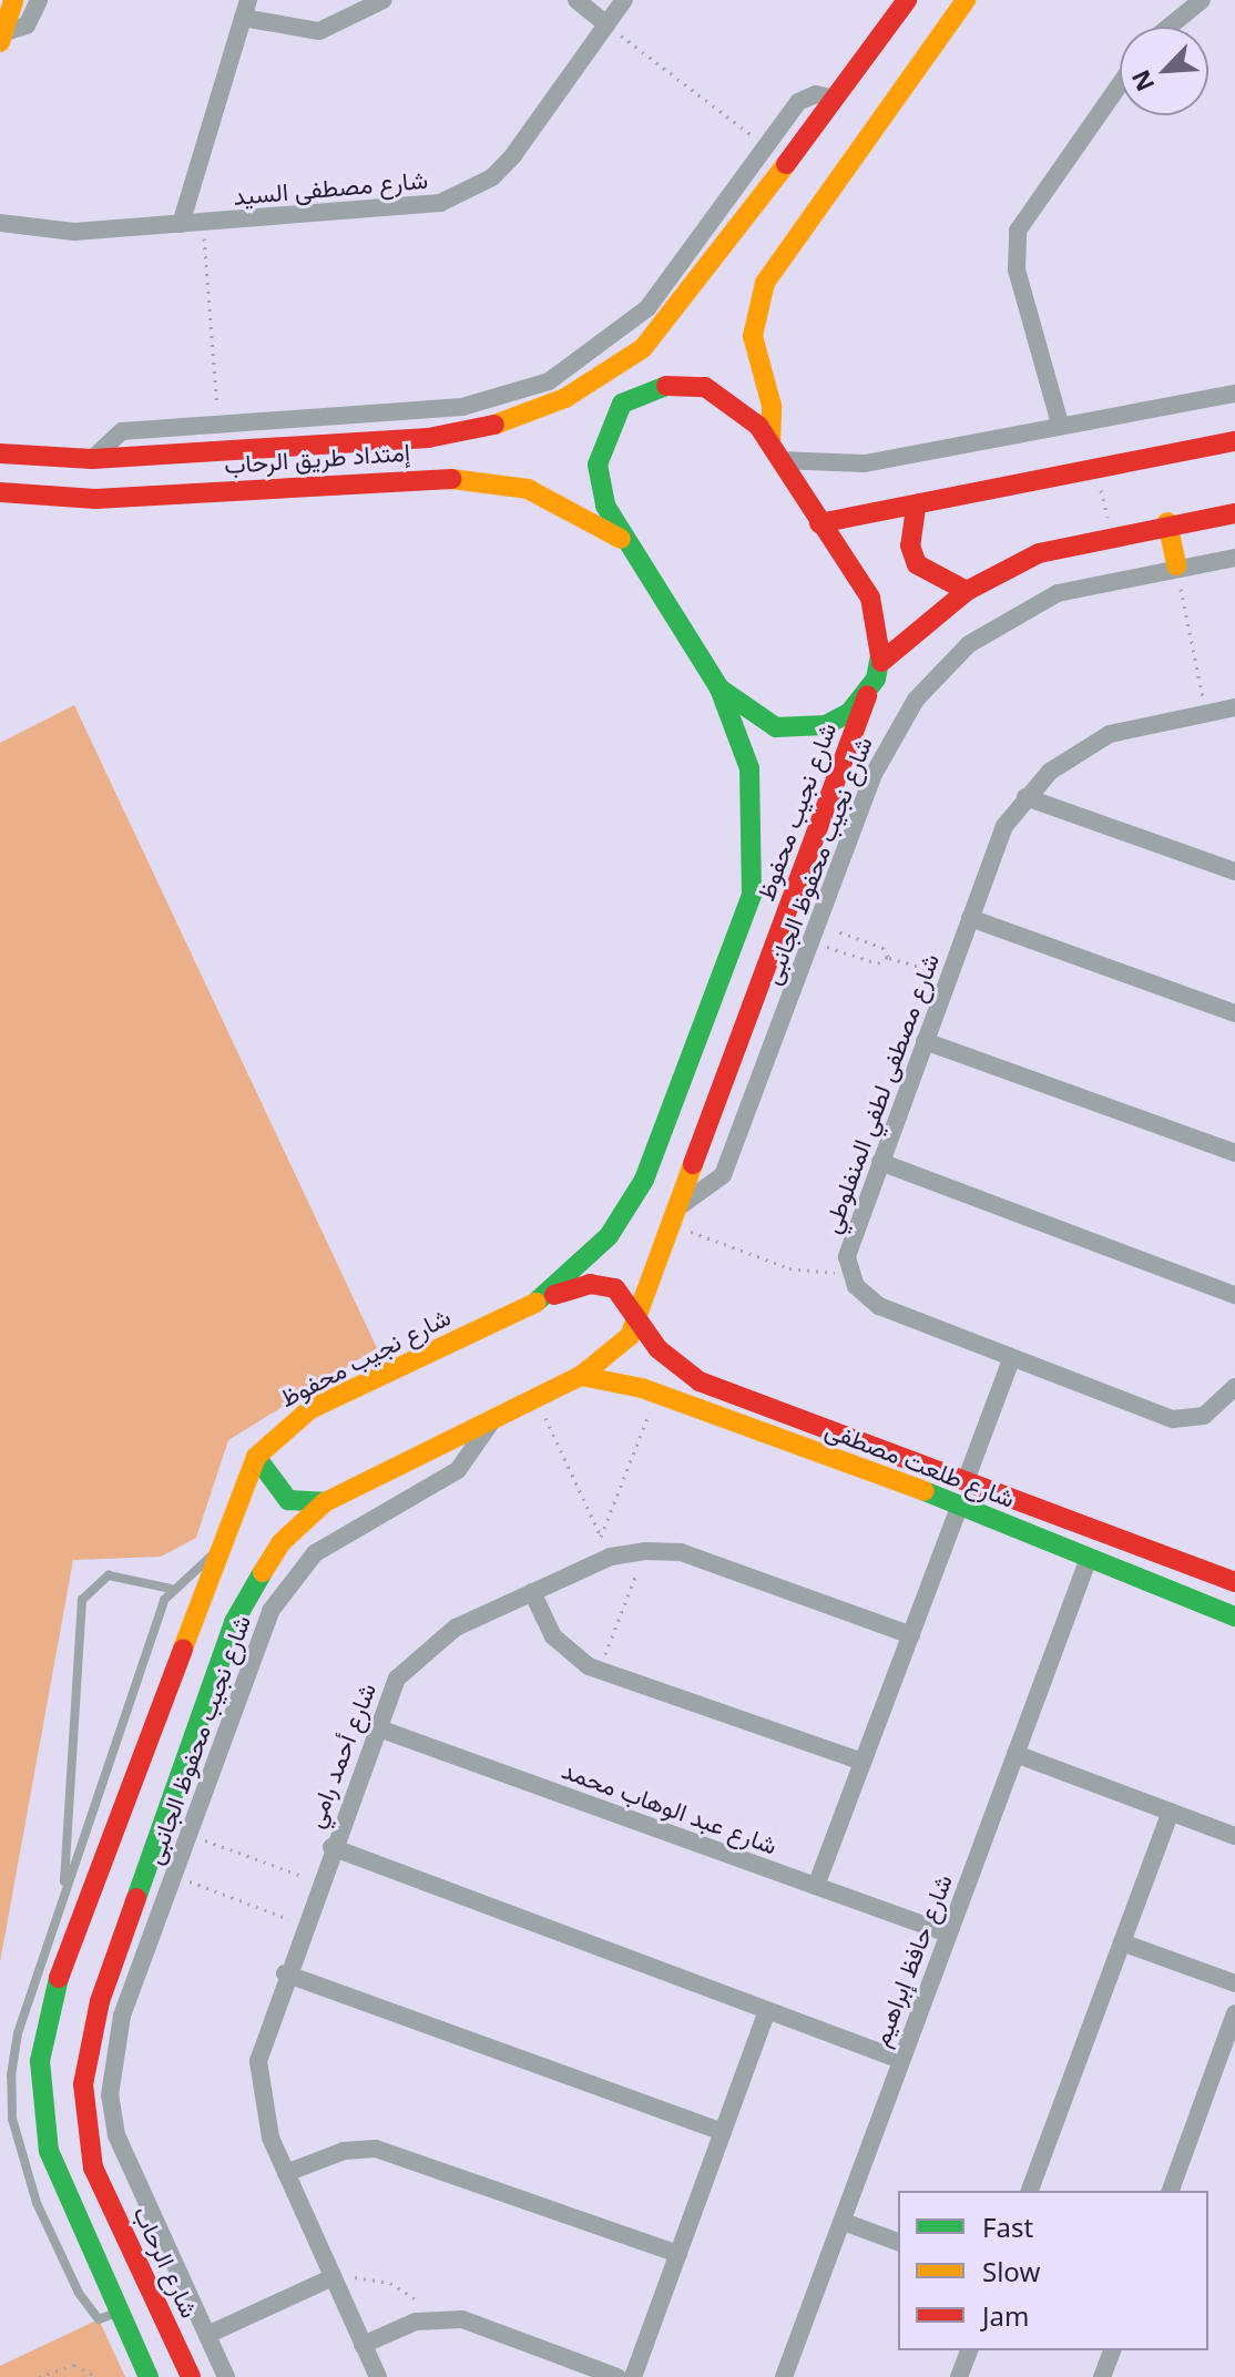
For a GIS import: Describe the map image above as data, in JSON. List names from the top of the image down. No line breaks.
{"streets":{"street":["شارع مصطفى السيد","إمتداد طريق الرحاب","شارع نجيب محفوظ","شارع نجيب محفوظ الجانبى","شارع مصطفى لطفي المنفلوطي","شارع طلعت مصطفى","شارع أحمد رامي","شارع عبد الوهاب محمد","شارع حافظ إبراهيم","شارع الرحاب"]},"crossings":[["شارع نجيب محفوظ","شارع نجيب محفوظ الجانبى"],["شارع نجيب محفوظ","شارع طلعت مصطفى"],["شارع نجيب محفوظ","شارع الرحاب"],["شارع طلعت مصطفى","شارع حافظ إبراهيم"],["شارع أحمد رامي","شارع عبد الوهاب محمد"],["شارع عبد الوهاب محمد","شارع حافظ إبراهيم"]],"legend":["Fast","Slow","Jam"],"north":"bottom left"}
